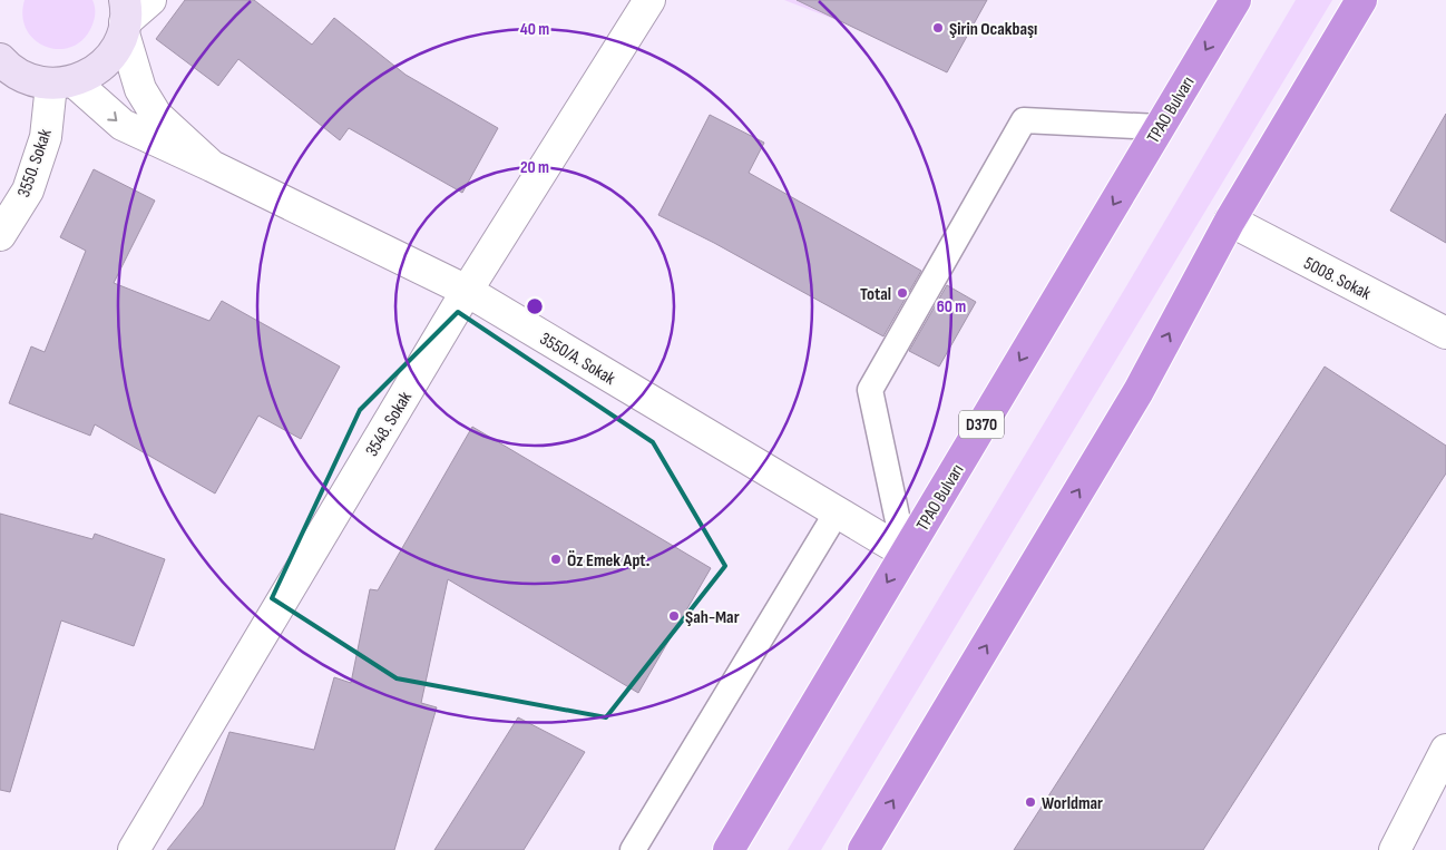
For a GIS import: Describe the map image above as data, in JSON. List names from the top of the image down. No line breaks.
{"streets":{"highway":["TPAO Bulvarı","D370"],"street":["3550. Sokak","5008. Sokak","3550/A. Sokak","3548. Sokak"]},"crossings":[["TPAO Bulvarı","3550/A. Sokak"],["3550. Sokak","3550/A. Sokak"],["3550/A. Sokak","3548. Sokak"]],"places":["Şirin Ocakbaşı","Total","Öz Emek Apt.","Şah-Mar","Worldmar"],"rings":["40 m","20 m","60 m"]}
